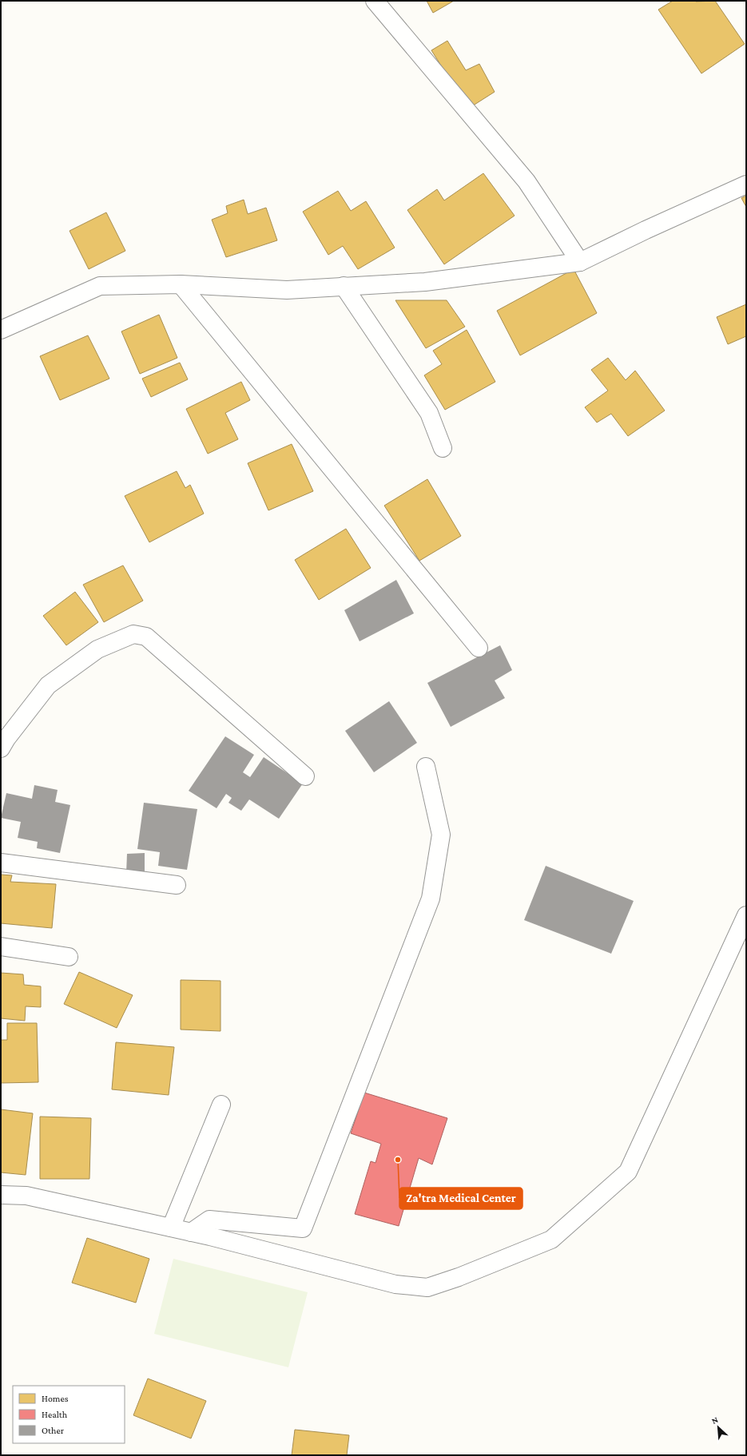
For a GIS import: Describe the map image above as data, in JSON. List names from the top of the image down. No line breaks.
{"places":["Za'tra Medical Center"],"legend":["Homes","Health","Other"],"north":"top left"}
